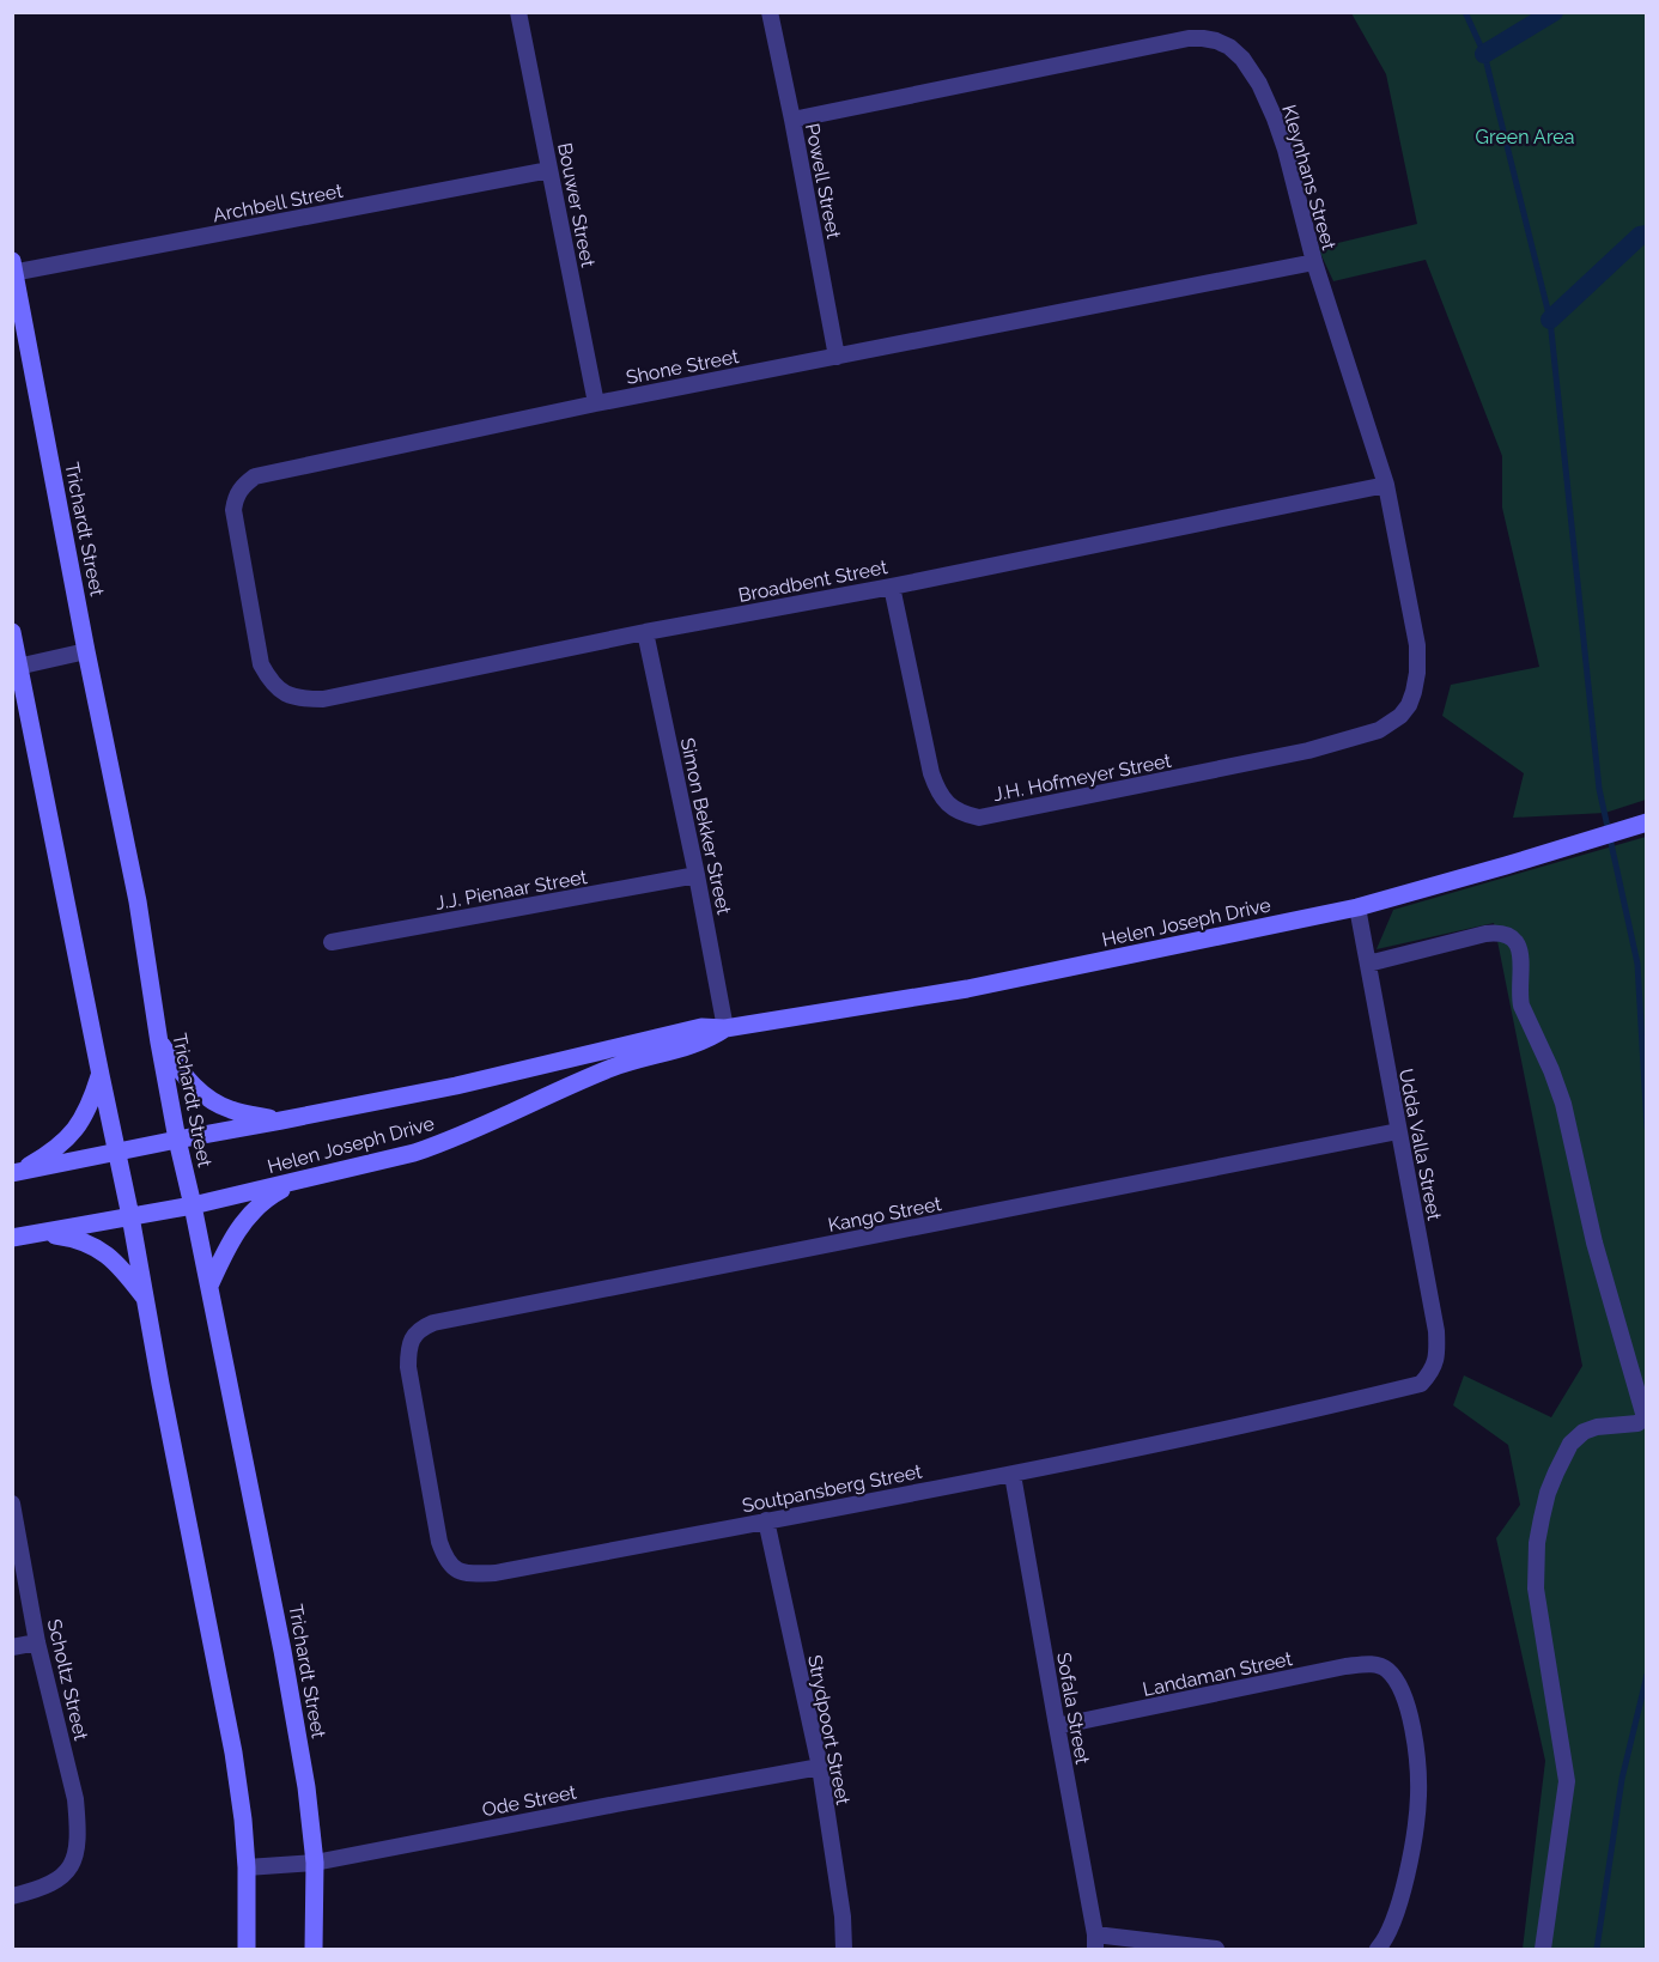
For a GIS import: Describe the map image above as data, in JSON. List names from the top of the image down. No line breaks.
{"streets":{"street":["Kleynhans Street","Powell Street","Archbell Street","Bouwer Street","Shone Street","Trichardt Street","Broadbent Street","J.H. Hofmeyer Street","Simon Bekker Street","J.J. Pienaar Street","Helen Joseph Drive","Udda Valla Street","Kango Street","Soutpansberg Street","Landaman Street","Scholtz Street","Sofala Street","Strydpoort Street","Ode Street"]},"crossings":[["Kleynhans Street","Powell Street"],["Kleynhans Street","Shone Street"],["Kleynhans Street","Broadbent Street"],["Kleynhans Street","J.H. Hofmeyer Street"],["Powell Street","Shone Street"],["Archbell Street","Bouwer Street"],["Archbell Street","Trichardt Street"],["Bouwer Street","Shone Street"],["Shone Street","Broadbent Street"],["Trichardt Street","Helen Joseph Drive"],["Trichardt Street","Ode Street"],["Broadbent Street","J.H. Hofmeyer Street"],["Broadbent Street","Simon Bekker Street"],["Simon Bekker Street","J.J. Pienaar Street"],["Simon Bekker Street","Helen Joseph Drive"],["Helen Joseph Drive","Udda Valla Street"],["Udda Valla Street","Kango Street"],["Udda Valla Street","Soutpansberg Street"],["Kango Street","Soutpansberg Street"],["Soutpansberg Street","Sofala Street"],["Soutpansberg Street","Strydpoort Street"],["Landaman Street","Sofala Street"],["Strydpoort Street","Ode Street"]],"parks":["Green Area"]}
